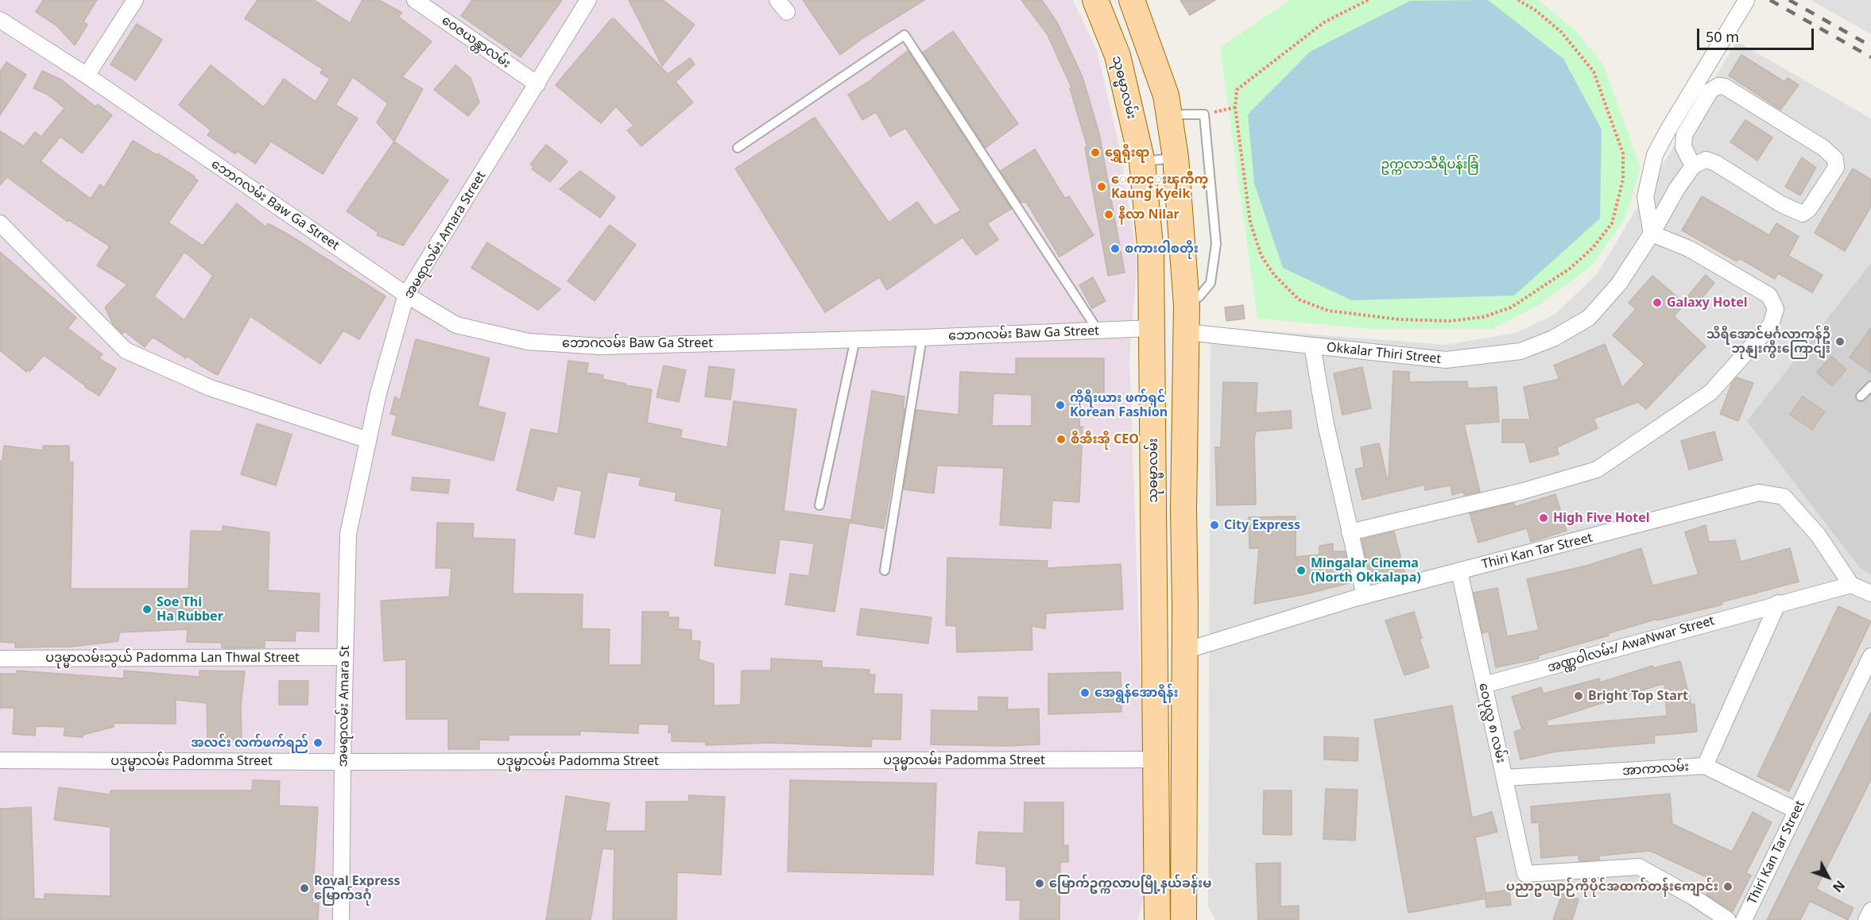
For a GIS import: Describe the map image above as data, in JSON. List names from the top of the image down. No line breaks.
{"streets":{"main road":["သုဓမ္မာလမ်း"],"street":["ဝေဇယန္တာလမ်း","ဘောဂလမ်း Baw Ga Street","အမရာလမ်း Amara Street","Okkalar Thiri Street","Thiri Kan Tar Street","အဏ္ဏဝါလမ်း/ AwaNwar Street","ပဒုမ္မာလမ်းသွယ် Padomma Lan Thwal Street","အမရာလမ်း Amara St","ဝေပုလ္လ ၈ လမ်း","ပဒုမ္မာလမ်း Padomma Street","အာကာလမ်း"]},"crossings":[["ဝေဇယန္တာလမ်း","အမရာလမ်း Amara Street"],["သုဓမ္မာလမ်း","ဘောဂလမ်း Baw Ga Street"],["သုဓမ္မာလမ်း","ပဒုမ္မာလမ်း Padomma Street"],["ဘောဂလမ်း Baw Ga Street","အမရာလမ်း Amara Street"],["အမရာလမ်း Amara Street","အမရာလမ်း Amara St"],["Thiri Kan Tar Street","အဏ္ဏဝါလမ်း/ AwaNwar Street"],["Thiri Kan Tar Street","ဝေပုလ္လ ၈ လမ်း"],["Thiri Kan Tar Street","အာကာလမ်း"],["အဏ္ဏဝါလမ်း/ AwaNwar Street","ဝေပုလ္လ ၈ လမ်း"],["ပဒုမ္မာလမ်းသွယ် Padomma Lan Thwal Street","အမရာလမ်း Amara St"],["အမရာလမ်း Amara St","ပဒုမ္မာလမ်း Padomma Street"],["ဝေပုလ္လ ၈ လမ်း","အာကာလမ်း"]],"parks":["ဥက္ကလာသီရိပန်းခြံ"],"places":["ရွှေရိုးရာ","ေကာင္းၾကိဳက္ Kaung Kyeik","နီလာ Nilar","စကားဝါစတိုး","Galaxy Hotel","သိရီအောင်မင်္ဂလာကန်ဦ ဘုနျးကွီးကြောငျး","ကိုရီးယား ဖက်ရှင် Korean Fashion","စီအီးအို CEO","High Five Hotel","City Express","Mingalar Cinema (North Okkalapa)","Soe Thi Ha Rubber","အေရွန်အောရိန်း","Bright Top Start","အလင်း လက်ဖက်ရည်","မြောက်ဥက္ကလာပမြို့နယ်ခန်းမ","ပညာဥယျာဉ်ကိုပိုင်အထက်တန်းကျောင်း","Royal Express မြောက်ဒဂုံ"],"scale_bar":"50 m","north":"bottom right"}
